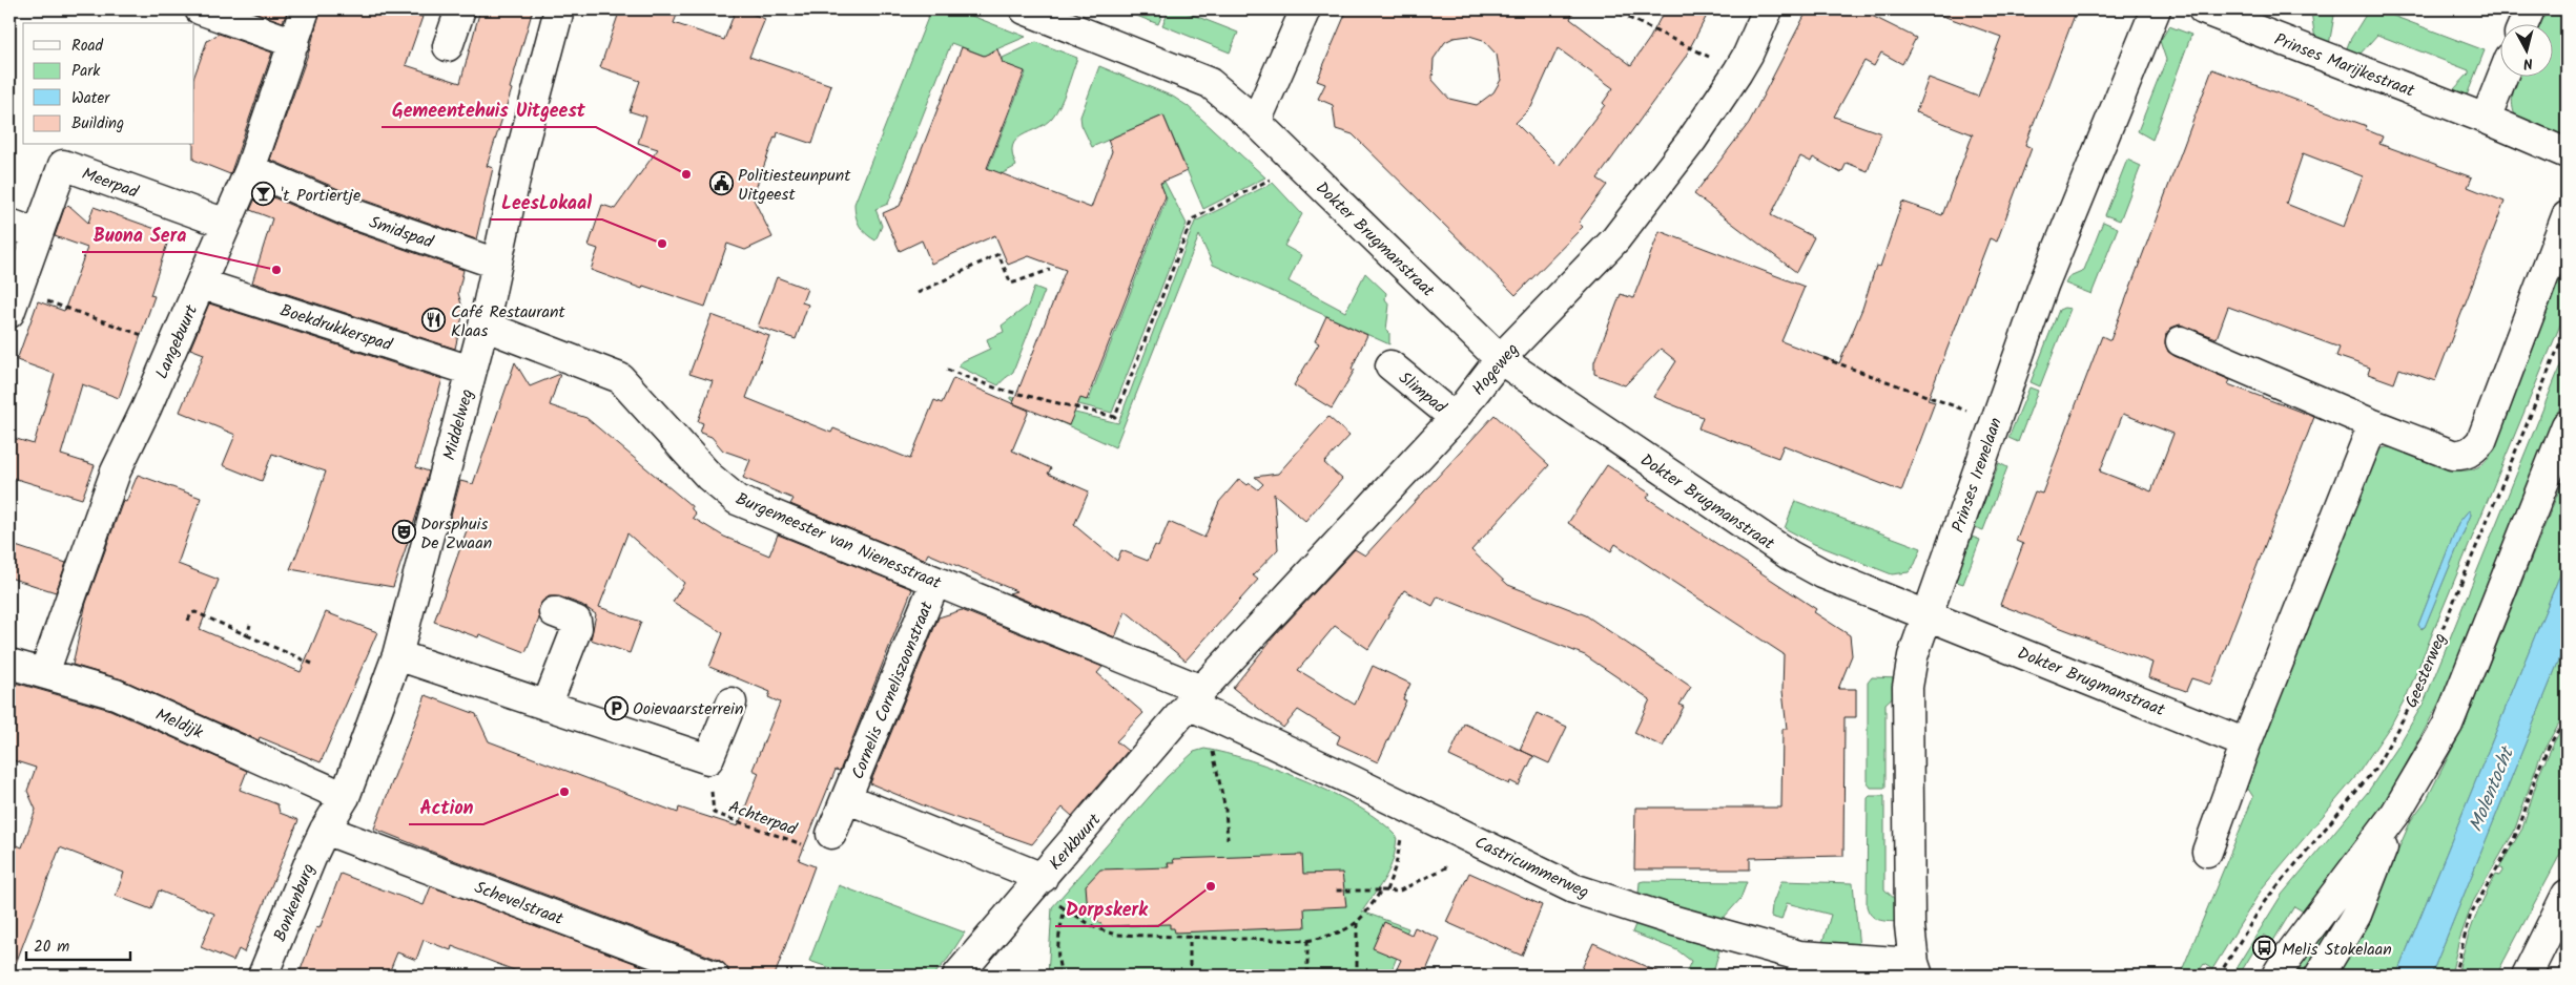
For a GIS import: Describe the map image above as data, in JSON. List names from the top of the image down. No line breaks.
{"streets":{"street":["Prinses Marijkestraat","Meerpad","Smidspad","Dokter Brugmanstraat","Boekdrukkerspad","Langebuurt","Hogeweg","Slimpad","Middelweg","Prinses Irenelaan","Burgemeester van Nienesstraat","Cornelis Corneliszoonstraat","Meldijk","Kerkbuurt","Castricummerweg","Bonkenburg","Schevelstraat"],"path":["Geesterweg","Achterpad"]},"crossings":[["Meerpad","Langebuurt"],["Smidspad","Langebuurt"],["Smidspad","Middelweg"],["Dokter Brugmanstraat","Hogeweg"],["Dokter Brugmanstraat","Prinses Irenelaan"],["Boekdrukkerspad","Langebuurt"],["Boekdrukkerspad","Middelweg"],["Langebuurt","Meldijk"],["Hogeweg","Slimpad"],["Hogeweg","Burgemeester van Nienesstraat"],["Hogeweg","Kerkbuurt"],["Hogeweg","Castricummerweg"],["Middelweg","Burgemeester van Nienesstraat"],["Middelweg","Meldijk"],["Middelweg","Bonkenburg"],["Middelweg","Schevelstraat"],["Prinses Irenelaan","Castricummerweg"],["Burgemeester van Nienesstraat","Cornelis Corneliszoonstraat"],["Burgemeester van Nienesstraat","Kerkbuurt"],["Burgemeester van Nienesstraat","Castricummerweg"],["Cornelis Corneliszoonstraat","Kerkbuurt"],["Kerkbuurt","Castricummerweg"],["Bonkenburg","Schevelstraat"]],"water":["Molentocht"],"places":{"other":["Gemeentehuis Uitgeest","LeesLokaal","Buona Sera","Action","Dorpskerk"],"public building":["Politiesteunpunt Uitgeest"],"bar":["'t Portiertje"],"restaurant":["Café Restaurant Klaas"],"theatre":["Dorsphuis De Zwaan"],"parking":["Ooievaarsterrein"],"bus stop":["Melis Stokelaan"]},"legend":["Road","Park","Water","Building"],"scale_bar":"20 m","north":"bottom"}
